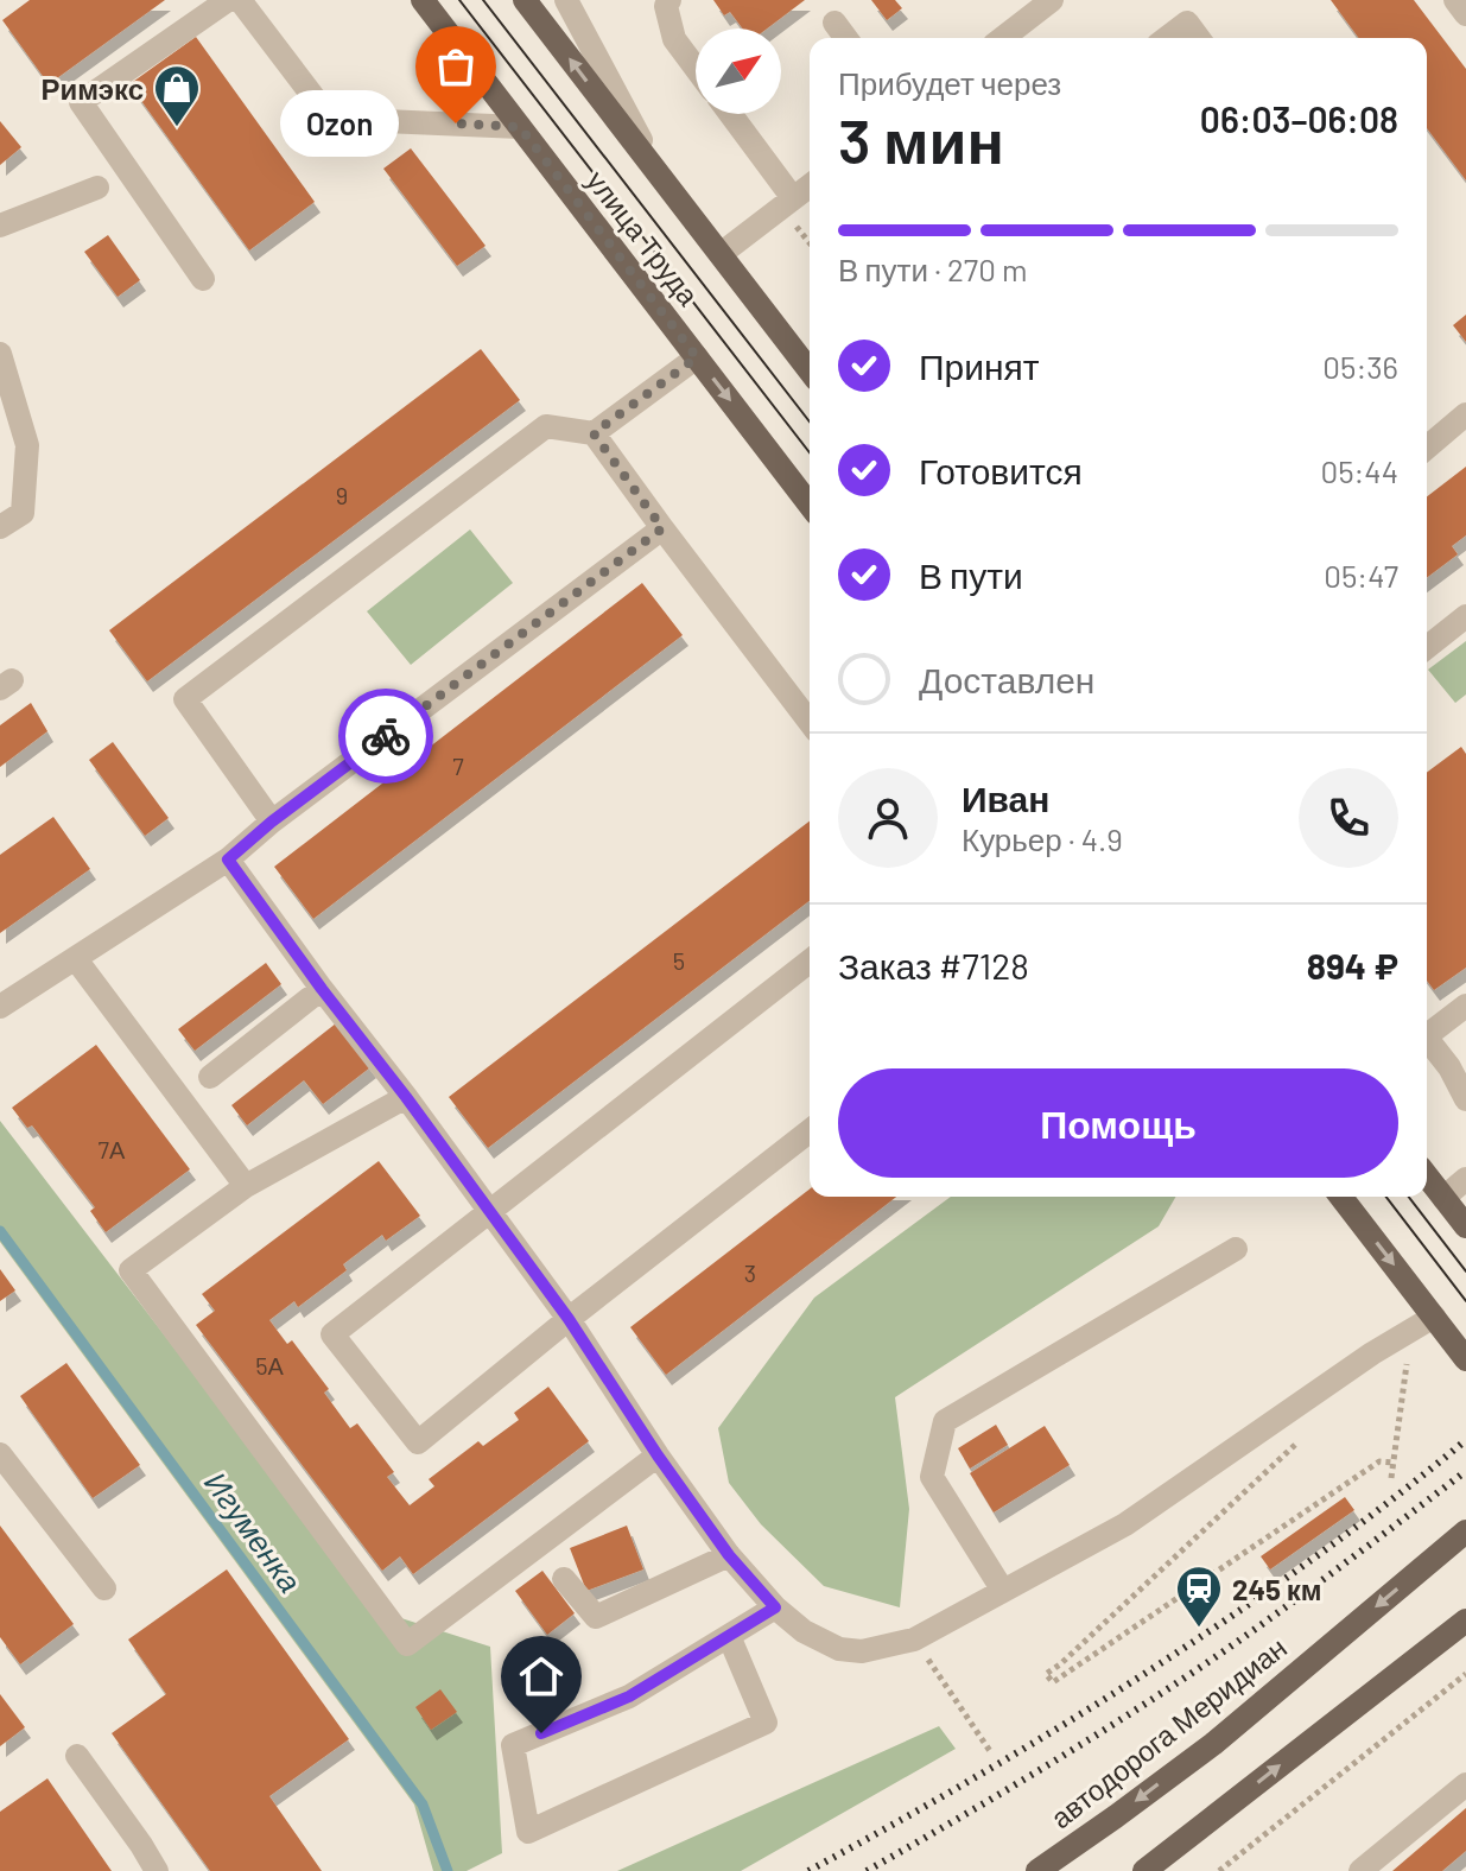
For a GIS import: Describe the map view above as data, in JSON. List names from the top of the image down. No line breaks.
{"streets":{"main road":["улица Труда","автодорога Меридиан"]},"water":["Игуменка"],"places":{"other":["Ozon"],"shop":["Римэкс"],"station":["245 км"]},"house_numbers":["9","7","5","7А","3","5А"],"north":"top right","page":{"heading":["3 мин","Прибудет через","06:03–06:08"],"panel":["Иван","Курьер · 4.9","Заказ #7128","894 ₽"],"bubble":"Ozon","bar":"В пути · 270 m","list":[["Принят","05:36"],["Готовится","05:44"],["В пути","05:47"],"Доставлен"],"buttons":"Помощь"}}
